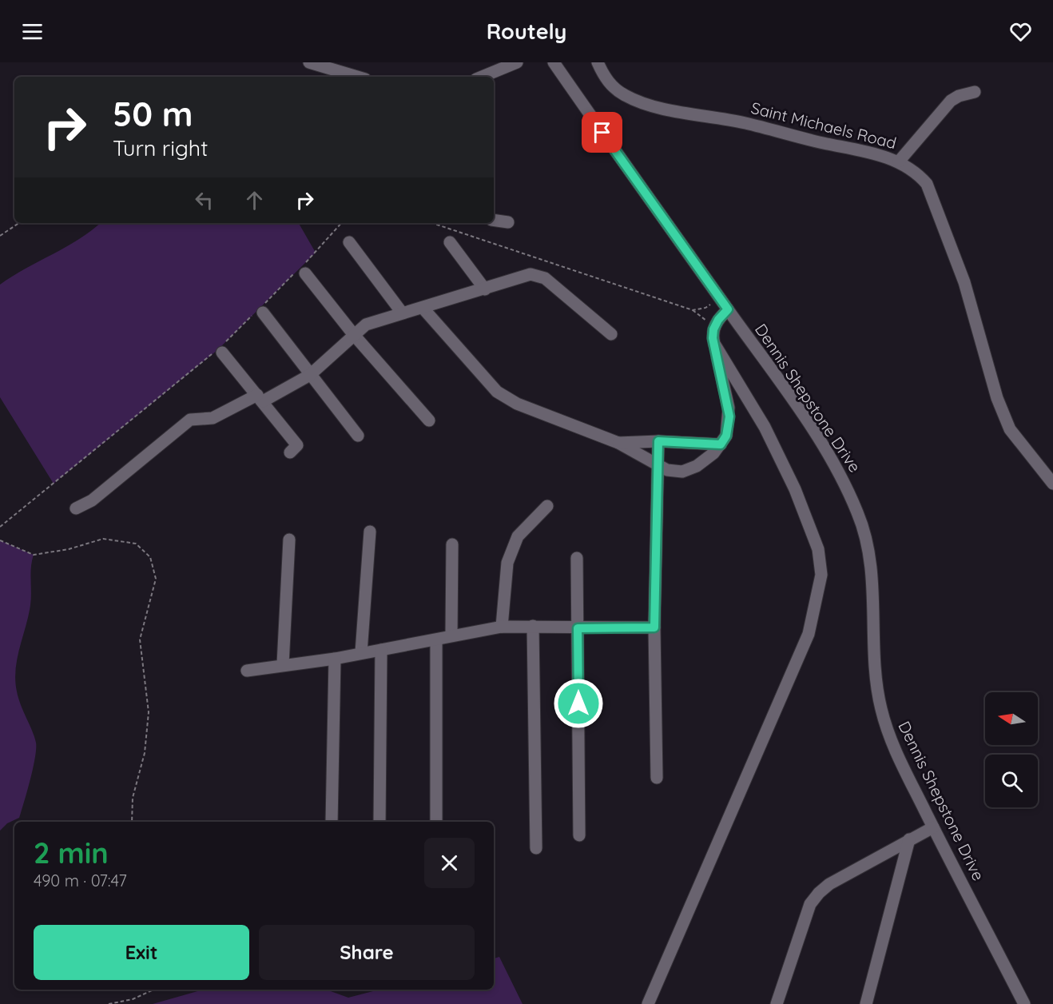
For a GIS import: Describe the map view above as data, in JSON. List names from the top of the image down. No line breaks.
{"streets":{"street":["Saint Michaels Road","Dennis Shepstone Drive"]},"north":"left","page":{"header":"Routely","turn":["50 m","Turn right"],"heading":["2 min","490 m · 07:47"],"buttons":["Exit","Share"]}}
